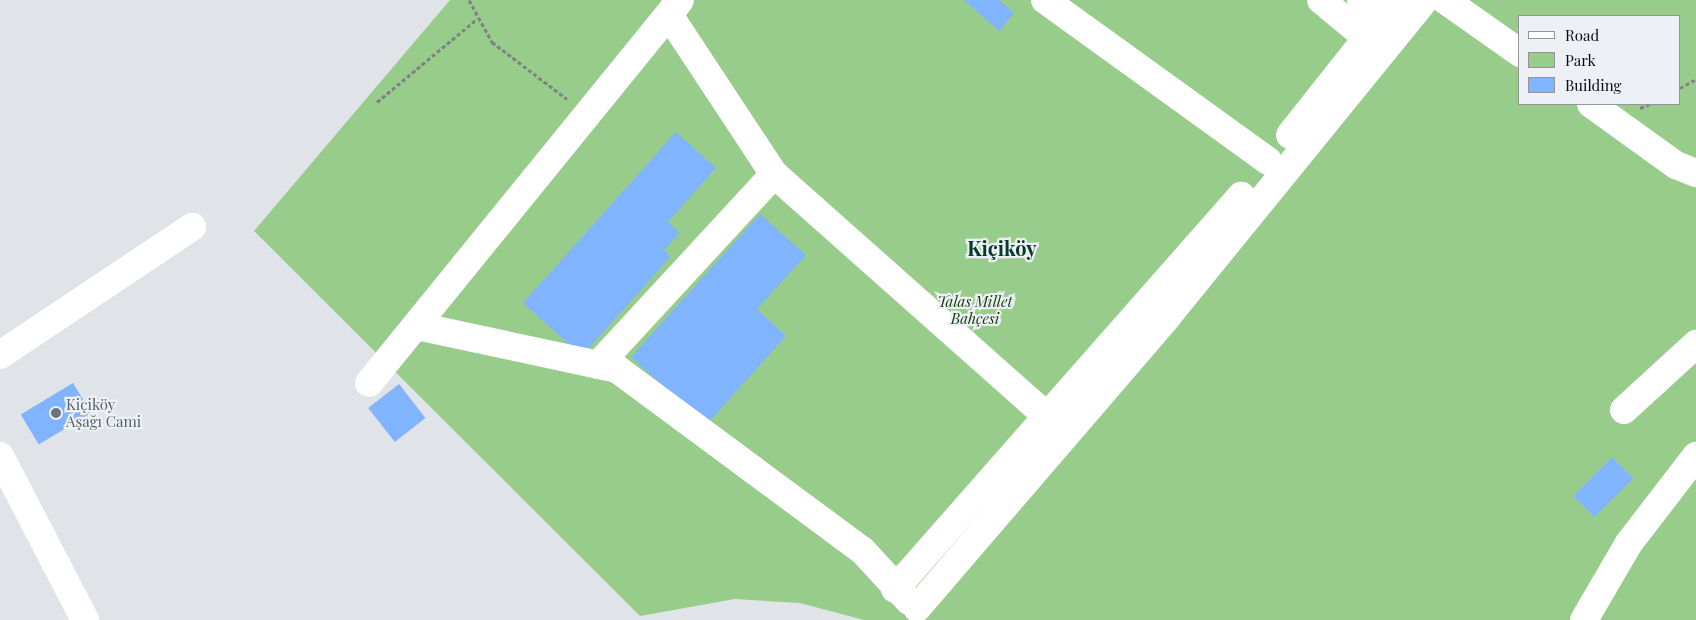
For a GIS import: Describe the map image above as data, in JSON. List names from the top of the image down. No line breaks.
{"districts":["Kiçiköy"],"parks":["Talas Millet Bahçesi"],"places":["Kiçiköy Aşağı Cami"],"legend":["Road","Park","Building"]}
